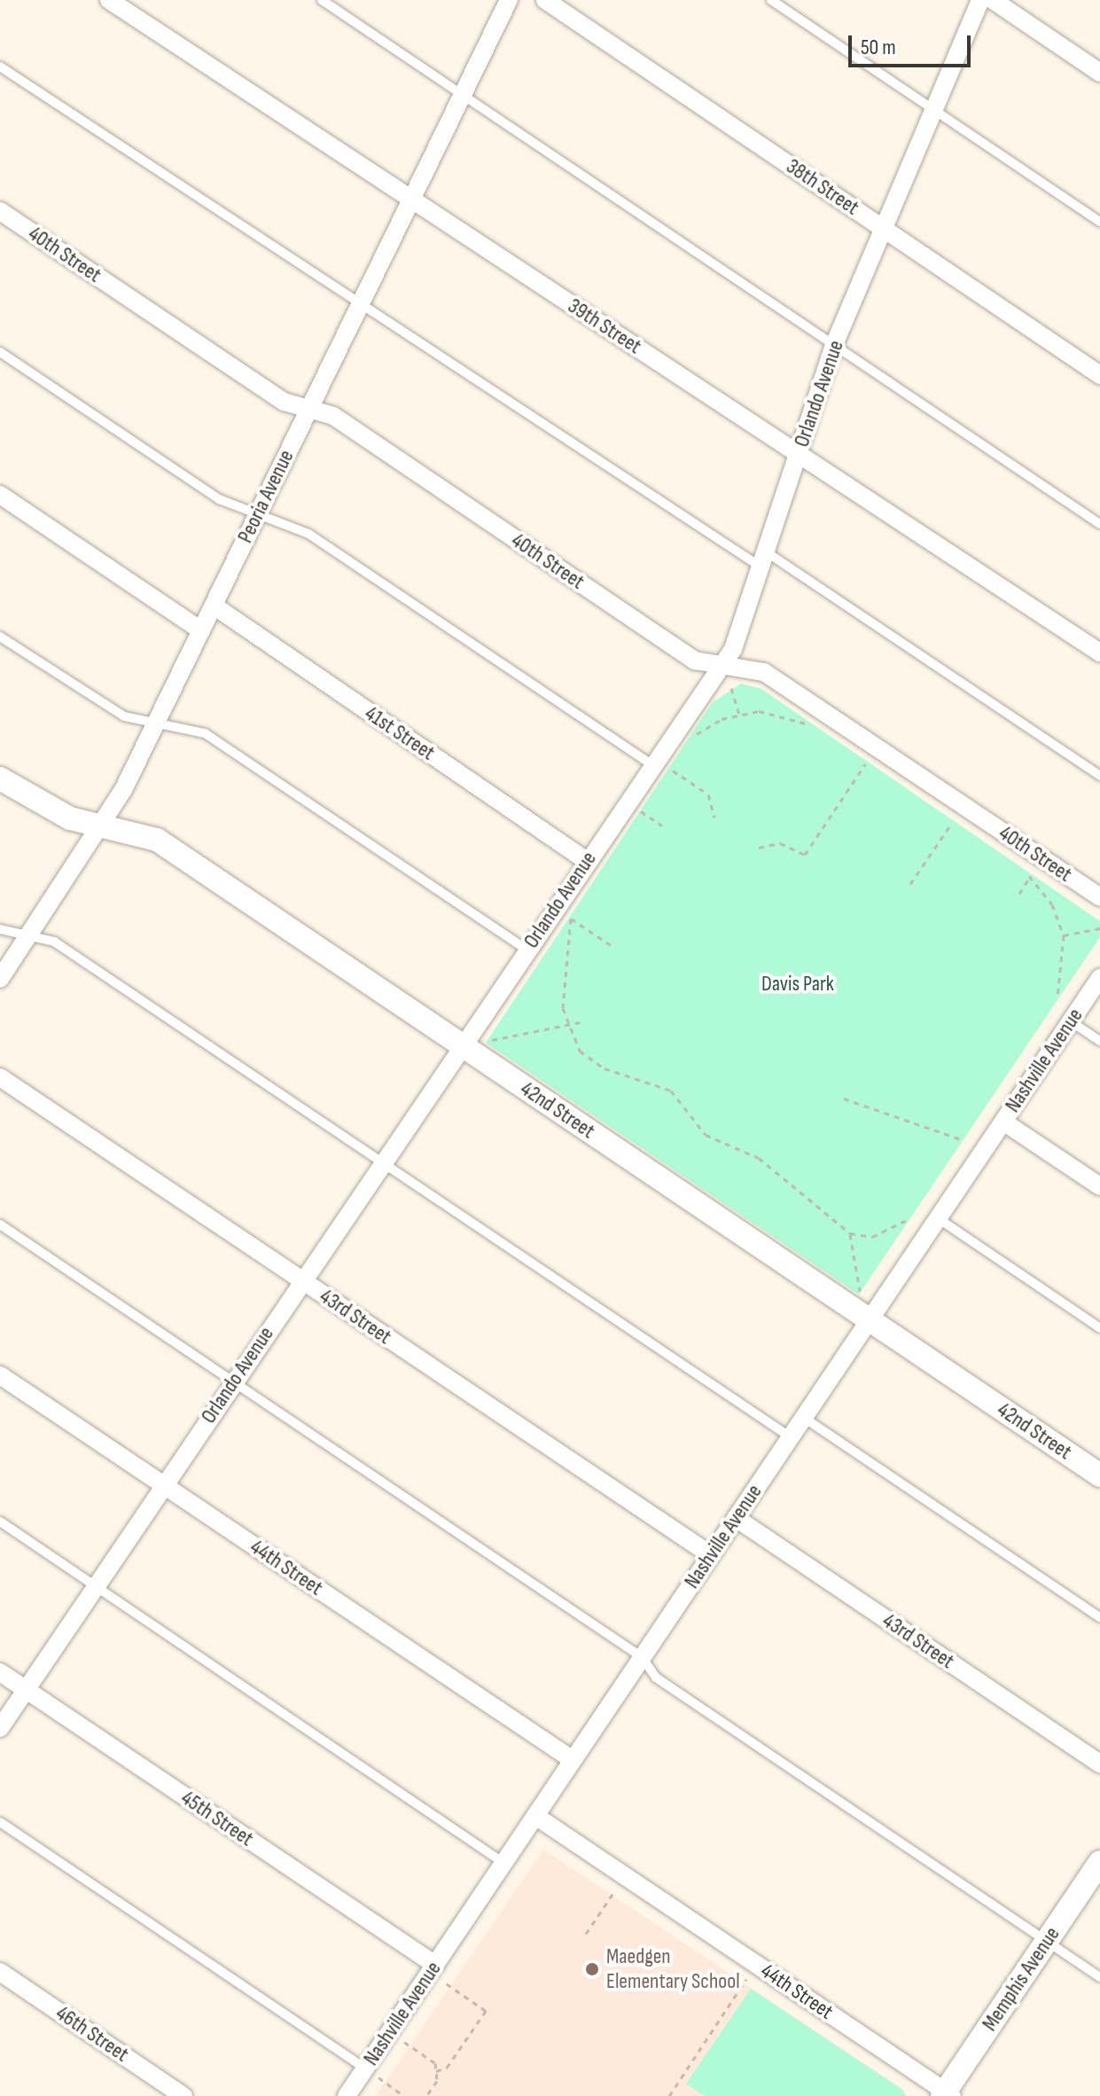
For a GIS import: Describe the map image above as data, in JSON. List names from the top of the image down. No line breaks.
{"streets":{"street":["38th Street","40th Street","39th Street","Orlando Avenue","Peoria Avenue","41st Street","Nashville Avenue","42nd Street","43rd Street","44th Street","45th Street","Memphis Avenue","46th Street"]},"crossings":[["38th Street","Orlando Avenue"],["40th Street","Orlando Avenue"],["40th Street","Peoria Avenue"],["39th Street","Orlando Avenue"],["39th Street","Peoria Avenue"],["Orlando Avenue","41st Street"],["Orlando Avenue","42nd Street"],["Orlando Avenue","43rd Street"],["Orlando Avenue","44th Street"],["Orlando Avenue","45th Street"],["Peoria Avenue","41st Street"],["Peoria Avenue","42nd Street"],["Nashville Avenue","42nd Street"],["Nashville Avenue","43rd Street"],["Nashville Avenue","44th Street"],["Nashville Avenue","45th Street"],["44th Street","Memphis Avenue"]],"parks":["Davis Park"],"places":["Maedgen Elementary School"],"scale_bar":"50 m"}
